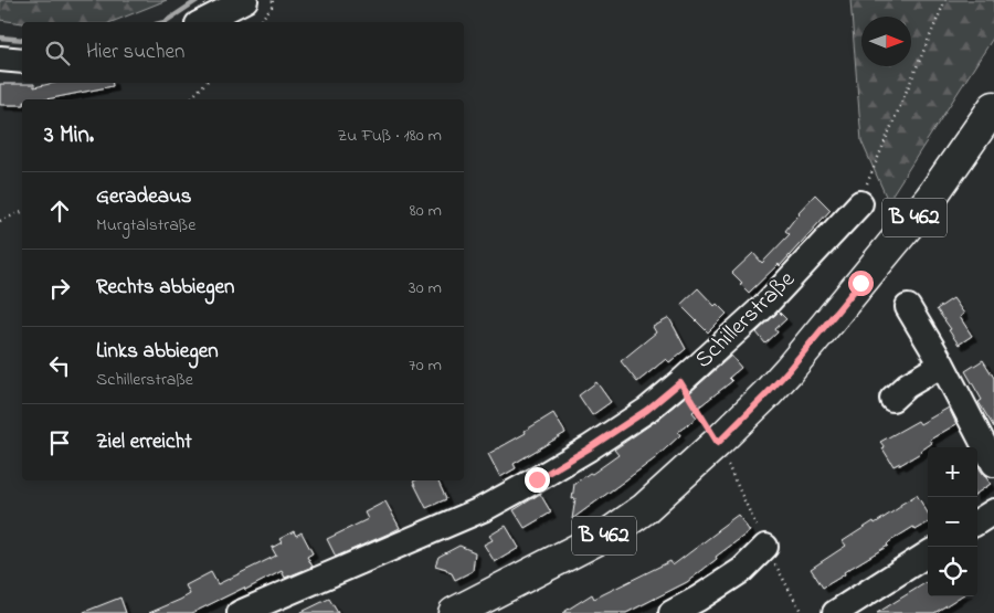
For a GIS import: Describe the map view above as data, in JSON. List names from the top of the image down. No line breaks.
{"streets":{"main road":["B 462"],"street":["Schillerstraße"]},"north":"right","page":{"search":"Hier suchen","heading":["3 Min.","Zu Fuß · 180 m"],"list":[["Geradeaus","Murgtalstraße","80 m"],["Rechts abbiegen","30 m"],["Links abbiegen","Schillerstraße","70 m"],"Ziel erreicht"],"map_buttons":["+","−"]}}
